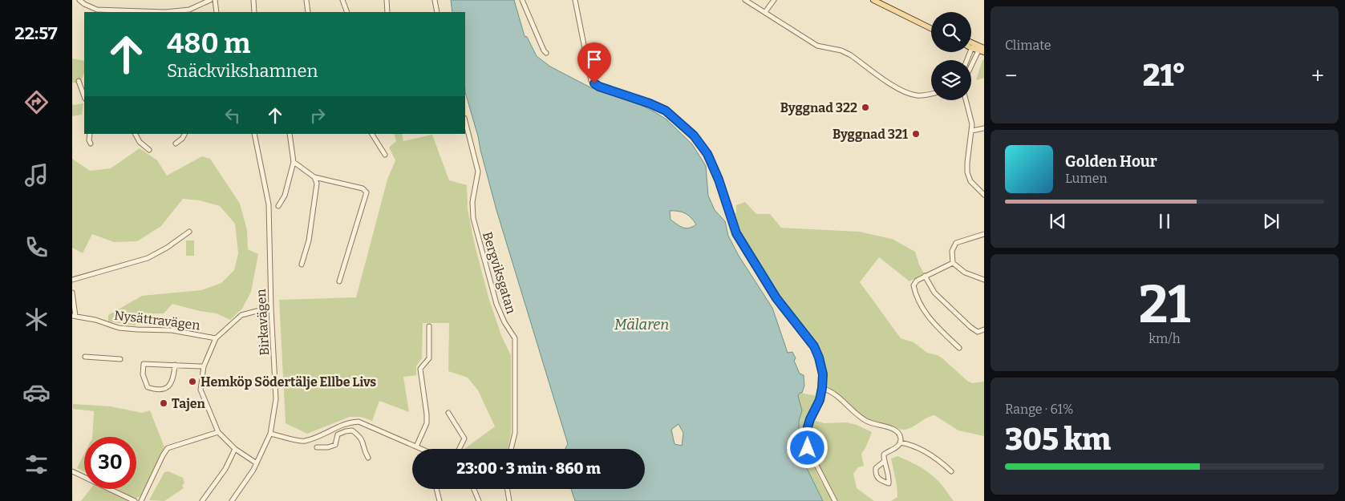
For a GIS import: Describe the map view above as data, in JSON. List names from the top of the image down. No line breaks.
{"streets":{"street":["Bergviksgatan","Nysättravägen","Birkavägen"]},"water":["Mälaren"],"places":["Byggnad 322","Byggnad 321","Hemköp Södertälje Ellbe Livs","Tajen"],"page":{"tabs":"22:57","tile":["Climate",["21","km/h"],["Range · 61%","305 km"]],"turn":["480 m","Snäckvikshamnen"],"heat":["−","21°","+"],"song":["Golden Hour","Lumen"],"limit":"30","trip":"23:00 · 3 min · 860 m"}}
